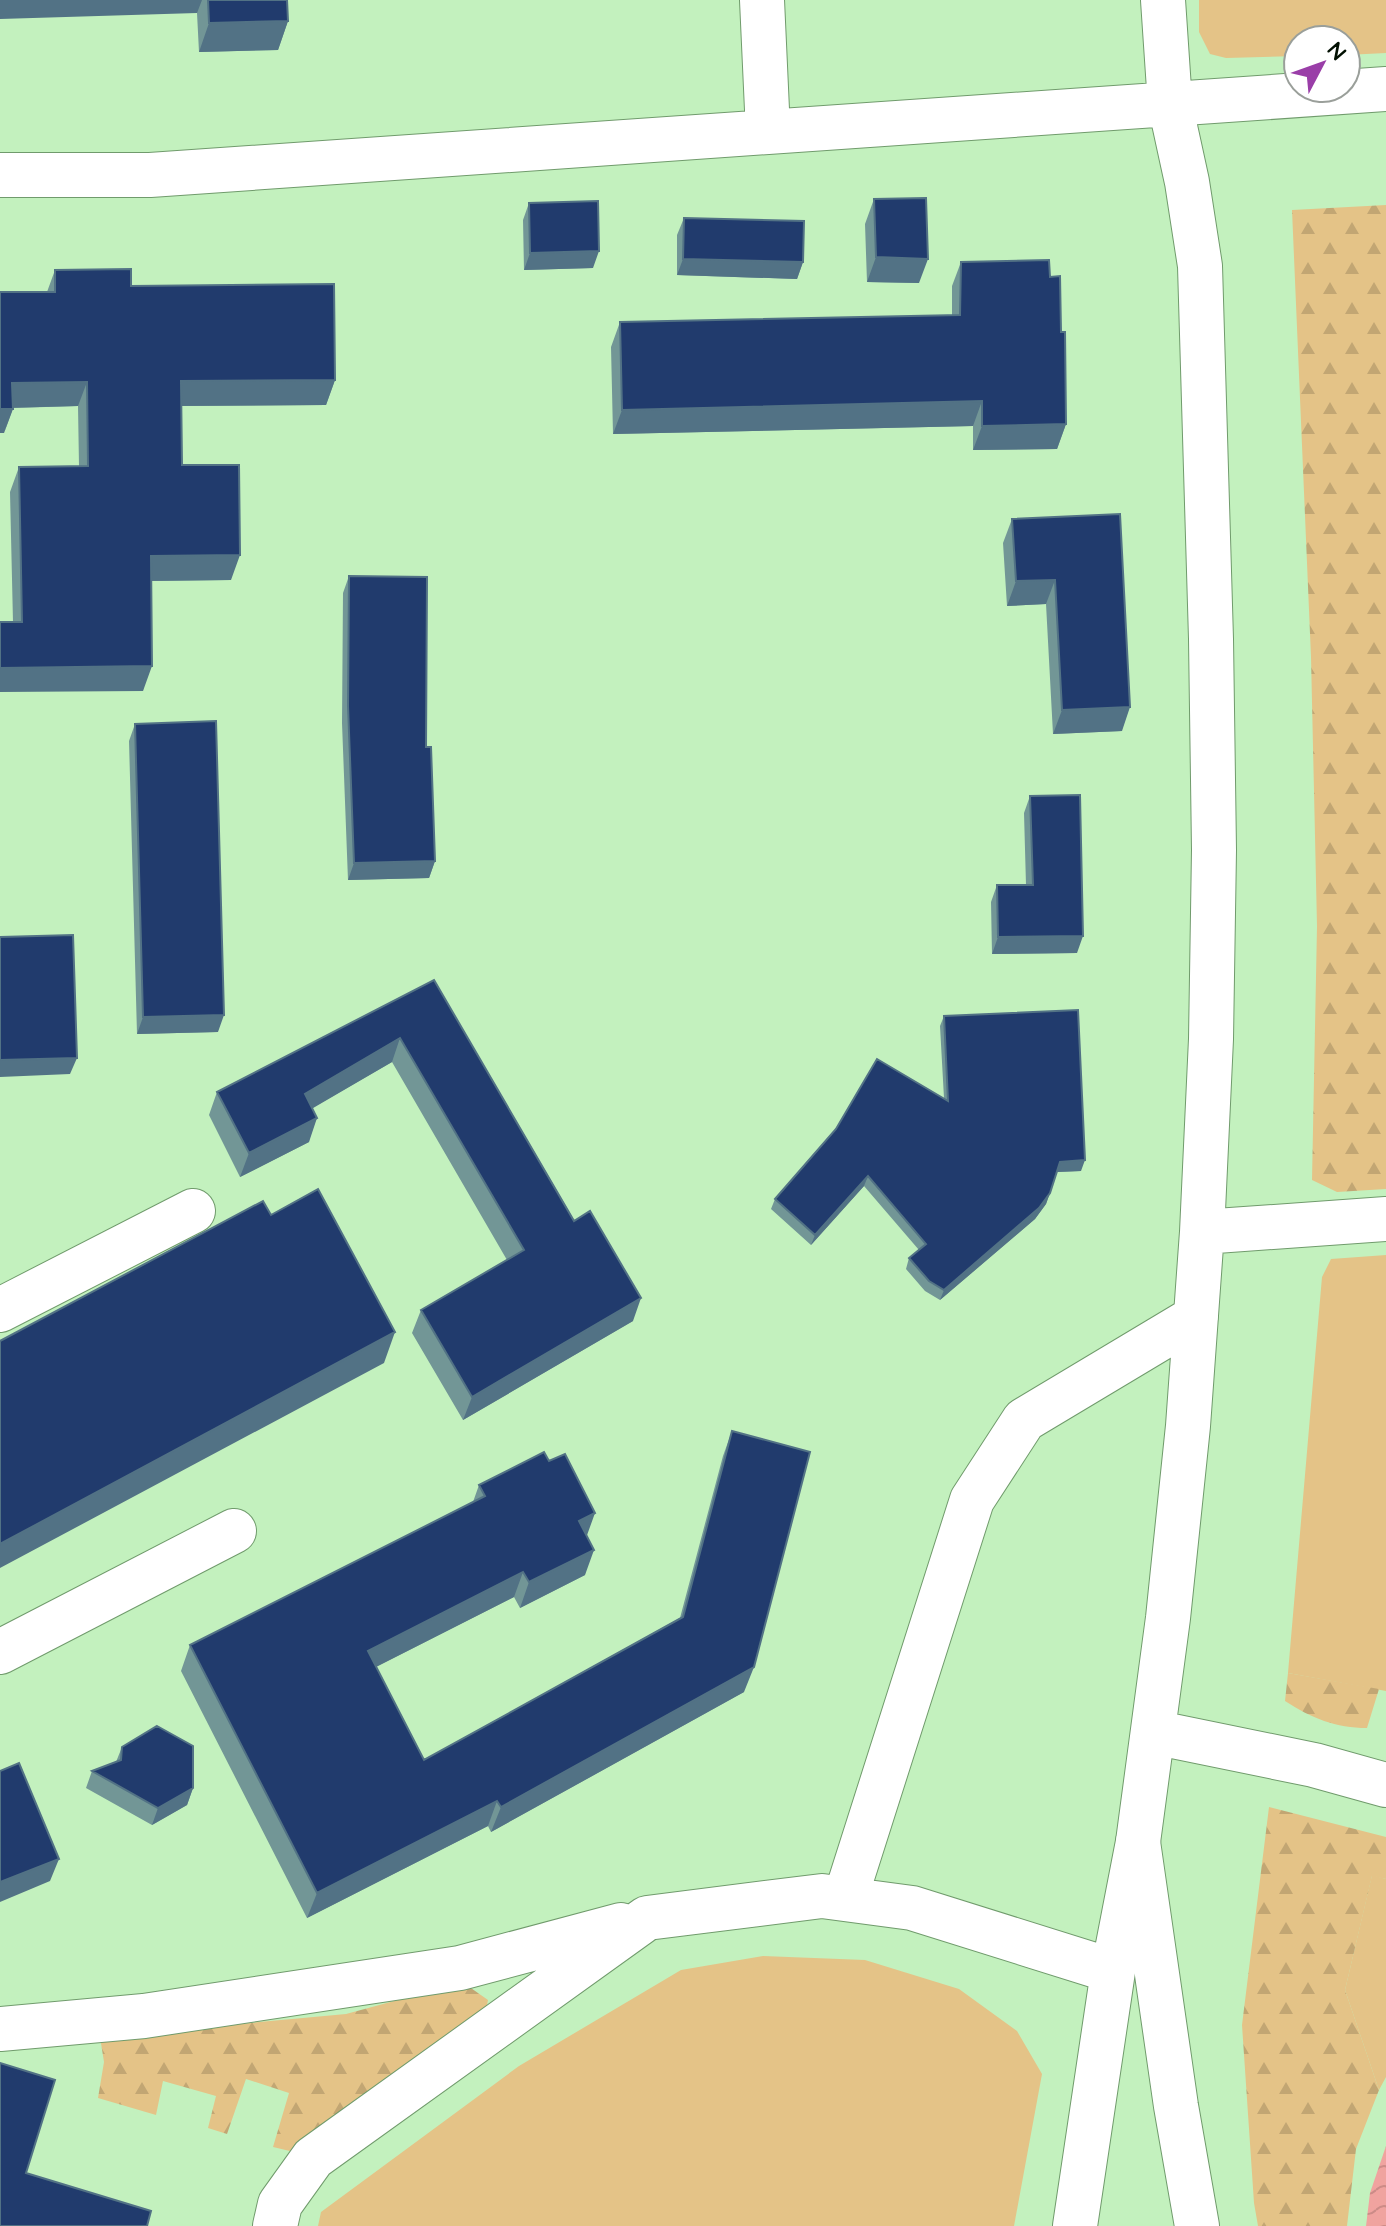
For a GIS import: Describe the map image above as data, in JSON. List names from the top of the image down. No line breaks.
{"north":"top right"}
